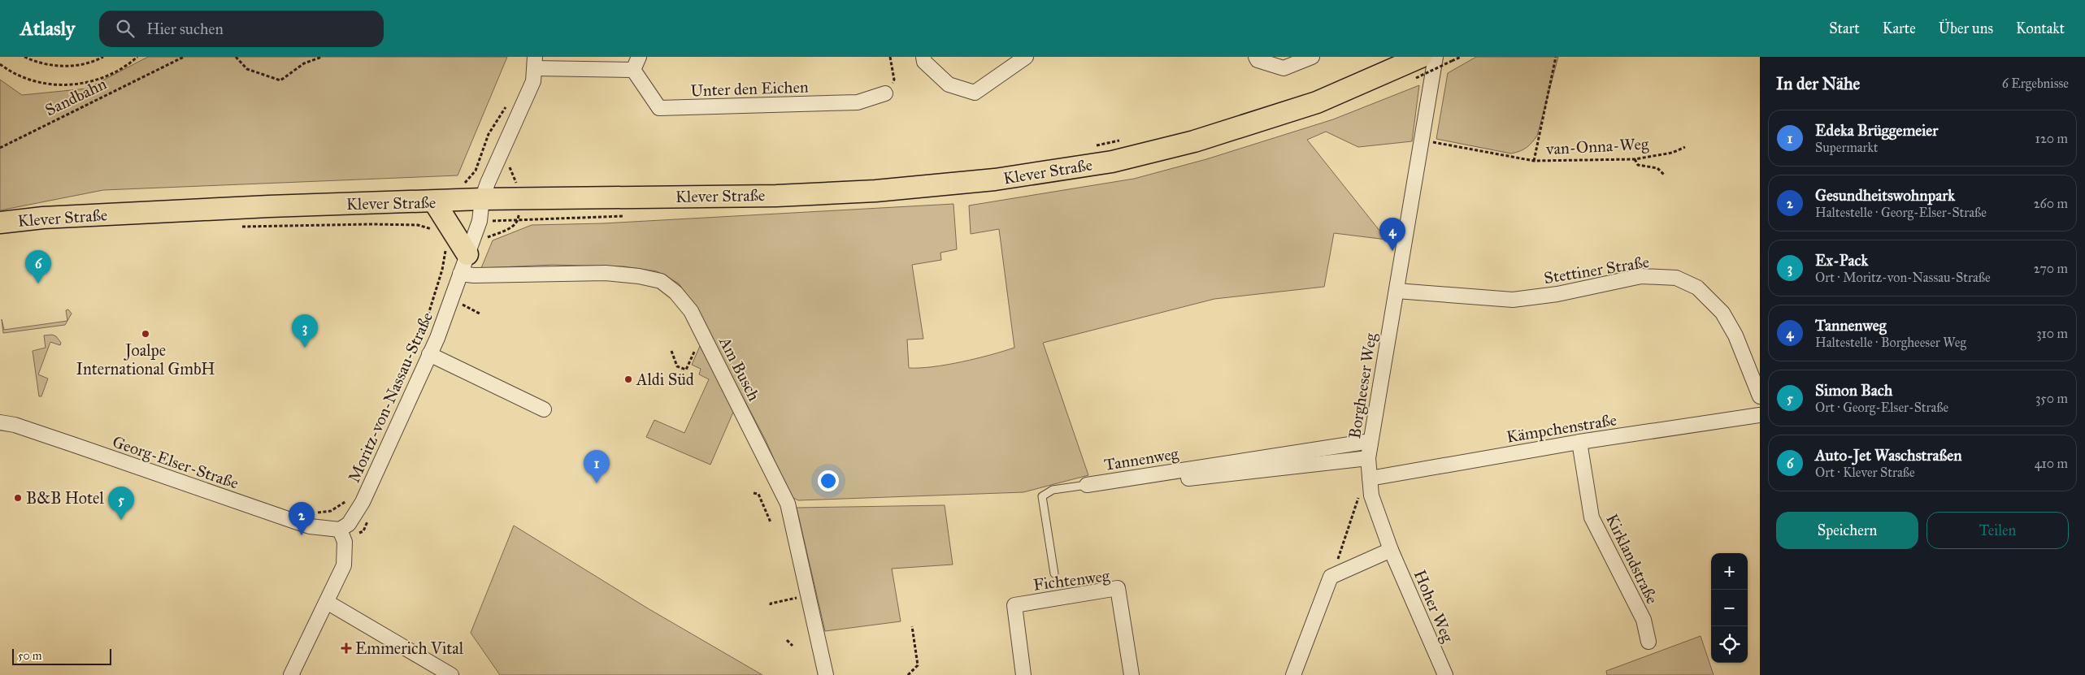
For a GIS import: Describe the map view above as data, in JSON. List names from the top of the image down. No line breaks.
{"streets":{"main road":["Klever Straße"],"street":["Unter den Eichen","Stettiner Straße","Am Busch","Borgheeser Weg","Moritz-von-Nassau-Straße","Kämpchenstraße","Tannenweg","Georg-Elser-Straße","Kirklandstraße","Fichtenweg","Hoher Weg"],"path":["Sandbahn","van-Onna-Weg"]},"crossings":[["Unter den Eichen","Moritz-von-Nassau-Straße"],["van-Onna-Weg","Borgheeser Weg"],["Klever Straße","Borgheeser Weg"],["Klever Straße","Moritz-von-Nassau-Straße"],["Stettiner Straße","Borgheeser Weg"],["Am Busch","Moritz-von-Nassau-Straße"],["Borgheeser Weg","Kämpchenstraße"],["Borgheeser Weg","Tannenweg"],["Borgheeser Weg","Hoher Weg"],["Moritz-von-Nassau-Straße","Georg-Elser-Straße"],["Kämpchenstraße","Kirklandstraße"]],"places":{"other":["Joalpe International GmbH","Aldi Süd","B&B Hotel"],"health":["Emmerich Vital"]},"scale_bar":"50 m","page":{"header":"Atlasly","search":"Hier suchen","nav":["Start","Karte","Über uns","Kontakt"],"heading":["In der Nähe","6 Ergebnisse"],"list":[{"mark":"1","name":"Edeka Brüggemeier","note":"Supermarkt","value":"120 m"},{"mark":"2","name":"Gesundheitswohnpark","note":"Haltestelle · Georg-Elser-Straße","value":"260 m"},{"mark":"3","name":"Ex-Pack","note":"Ort · Moritz-von-Nassau-Straße","value":"270 m"},{"mark":"4","name":"Tannenweg","note":"Haltestelle · Borgheeser Weg","value":"310 m"},{"mark":"5","name":"Simon Bach","note":"Ort · Georg-Elser-Straße","value":"350 m"},{"mark":"6","name":"Auto-Jet Waschstraßen","note":"Ort · Klever Straße","value":"410 m"}],"pins":["4","6","3","1","5","2"],"buttons":["Speichern","Teilen"],"map_buttons":["+","−"],"scale":"50 m"}}
